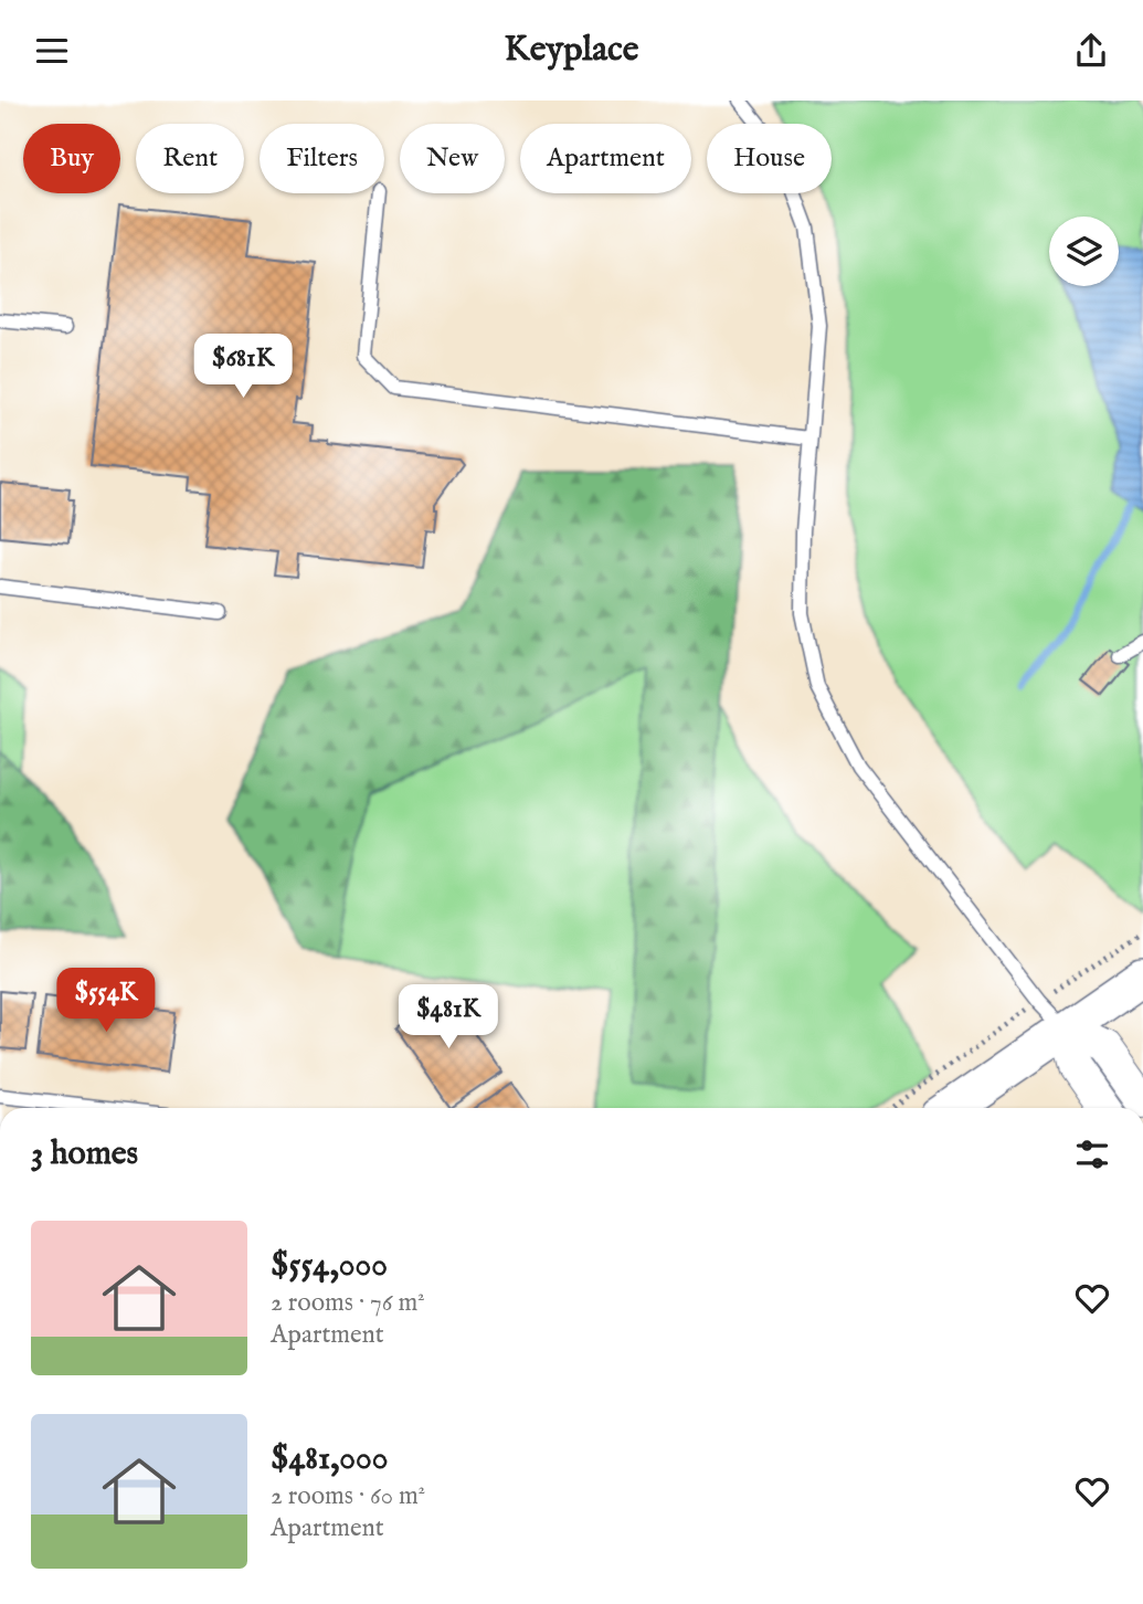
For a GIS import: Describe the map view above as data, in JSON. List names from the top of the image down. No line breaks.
{"page":{"header":"Keyplace","chip":["Buy","Rent","Filters","New","Apartment","House"],"price":["$681K","$554K","$481K"],"heading":"3 homes","list":[{"name":"$554,000","note":"2 rooms · 76 m² · Apartment"},{"name":"$481,000","note":"2 rooms · 60 m² · Apartment"}]}}
